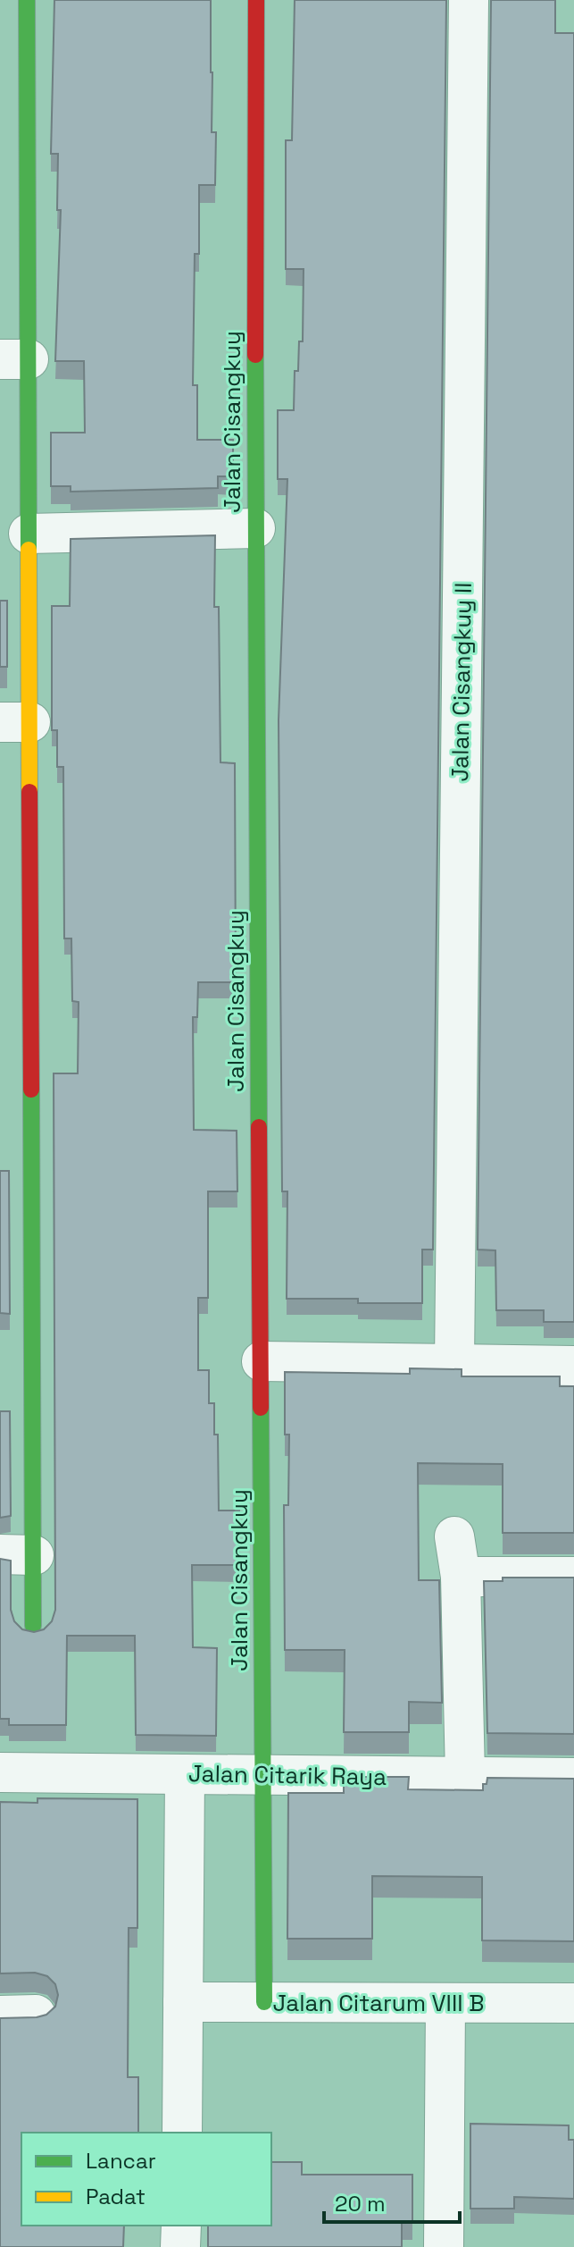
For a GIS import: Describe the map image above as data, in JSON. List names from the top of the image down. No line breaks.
{"streets":{"street":["Jalan Cisangkuy","Jalan Cisangkuy II","Jalan Citarik Raya","Jalan Citarum VIII B"]},"crossings":[["Jalan Cisangkuy","Jalan Citarik Raya"],["Jalan Cisangkuy","Jalan Citarum VIII B"]],"legend":["Lancar","Padat"],"scale_bar":"20 m"}
